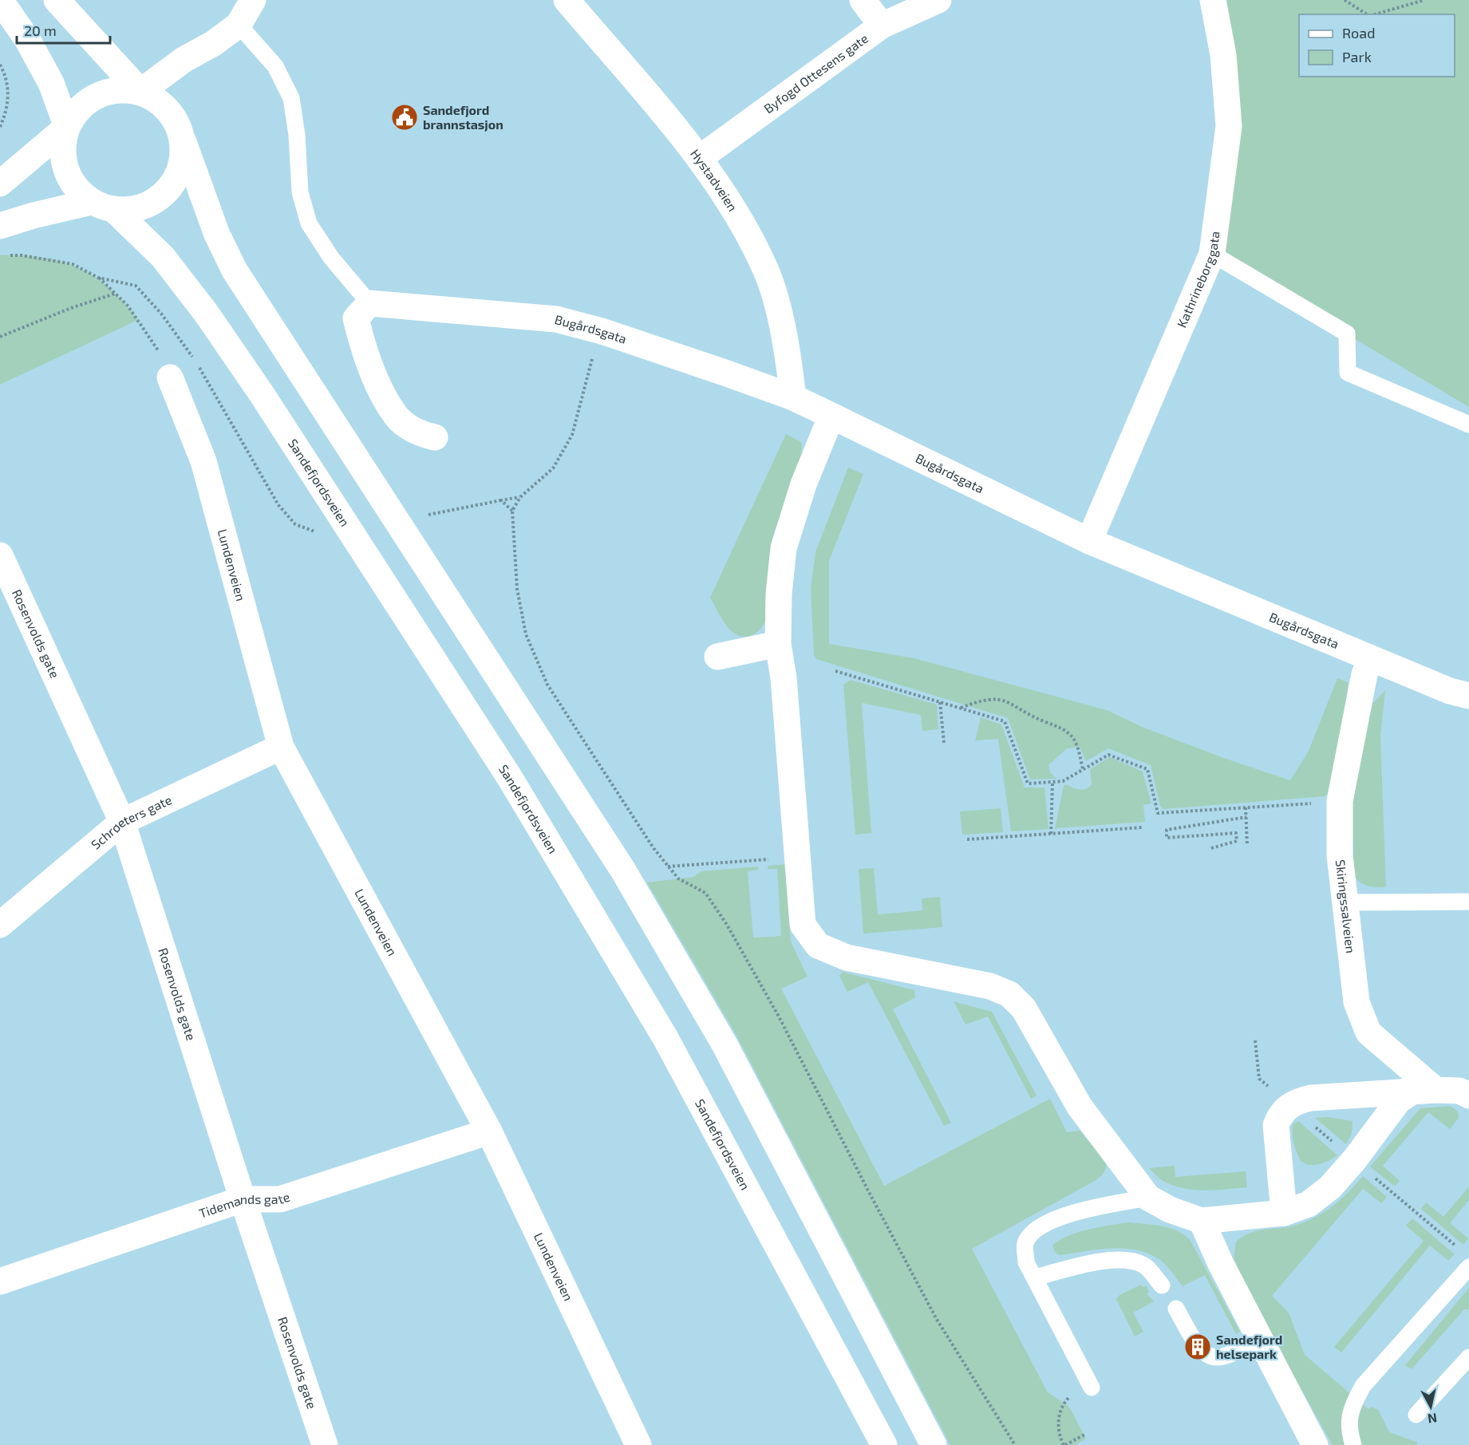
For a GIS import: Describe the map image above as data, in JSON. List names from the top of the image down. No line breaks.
{"streets":{"street":["Byfogd Ottesens gate","Hystadveien","Kathrineborggata","Bugårdsgata","Sandefjordsveien","Lundenveien","Rosenvolds gate","Schrøeters gate","Skiringssalveien","Tidemands gate"]},"crossings":[["Byfogd Ottesens gate","Hystadveien"],["Hystadveien","Bugårdsgata"],["Kathrineborggata","Bugårdsgata"],["Bugårdsgata","Skiringssalveien"],["Lundenveien","Schrøeters gate"],["Lundenveien","Tidemands gate"],["Rosenvolds gate","Schrøeters gate"],["Rosenvolds gate","Tidemands gate"]],"places":{"public building":["Sandefjord brannstasjon"],"building":["Sandefjord helsepark"]},"legend":["Road","Park"],"scale_bar":"20 m","north":"bottom"}
